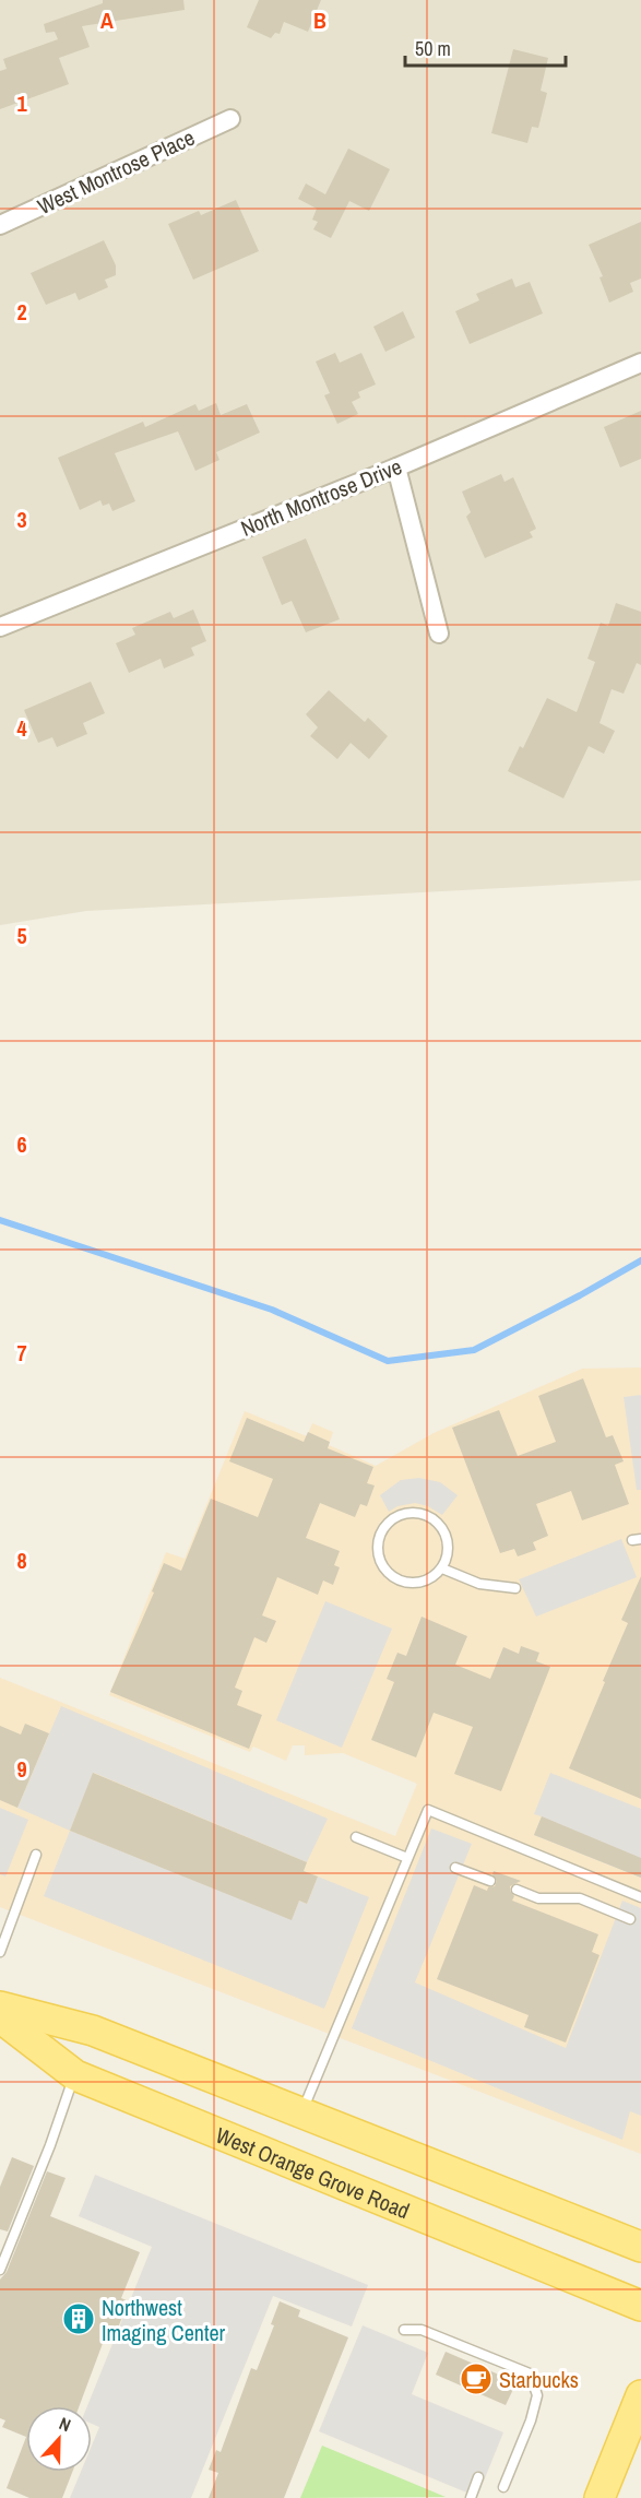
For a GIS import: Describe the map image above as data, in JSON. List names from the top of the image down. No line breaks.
{"streets":{"main road":["West Orange Grove Road"],"street":["West Montrose Place","North Montrose Drive"]},"places":{"building":["Northwest Imaging Center"],"cafe":["Starbucks"]},"scale_bar":"50 m","north":"top","grid":{"columns":["A","B"],"rows":["1","2","3","4","5","6","7","8","9"]}}
